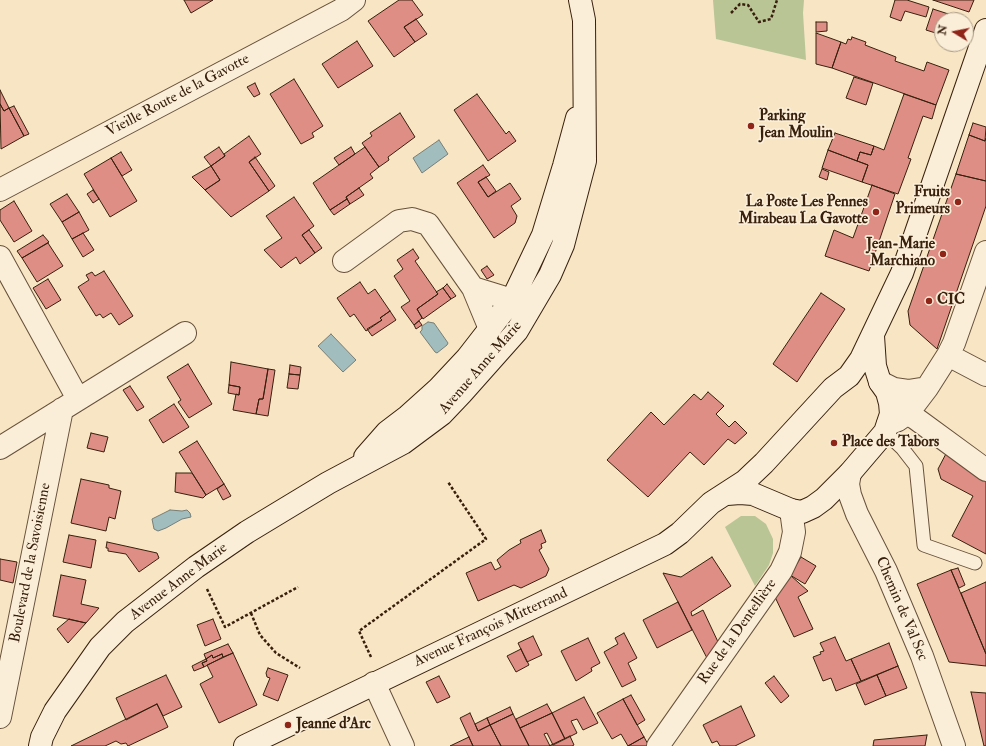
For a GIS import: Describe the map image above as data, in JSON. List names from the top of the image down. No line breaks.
{"streets":{"street":["Vieille Route de la Gavotte","Avenue Anne Marie","Boulevard de la Savoisienne","Chemin de Val Sec","Avenue François Mitterrand","Rue de la Dentellière"]},"crossings":[["Chemin de Val Sec","Avenue François Mitterrand"],["Avenue François Mitterrand","Rue de la Dentellière"]],"places":["Parking Jean Moulin","Fruits Primeurs","La Poste Les Pennes Mirabeau La Gavotte","Jean-Marie Marchiano","CIC","Place des Tabors","Jeanne d'Arc"],"north":"left"}
